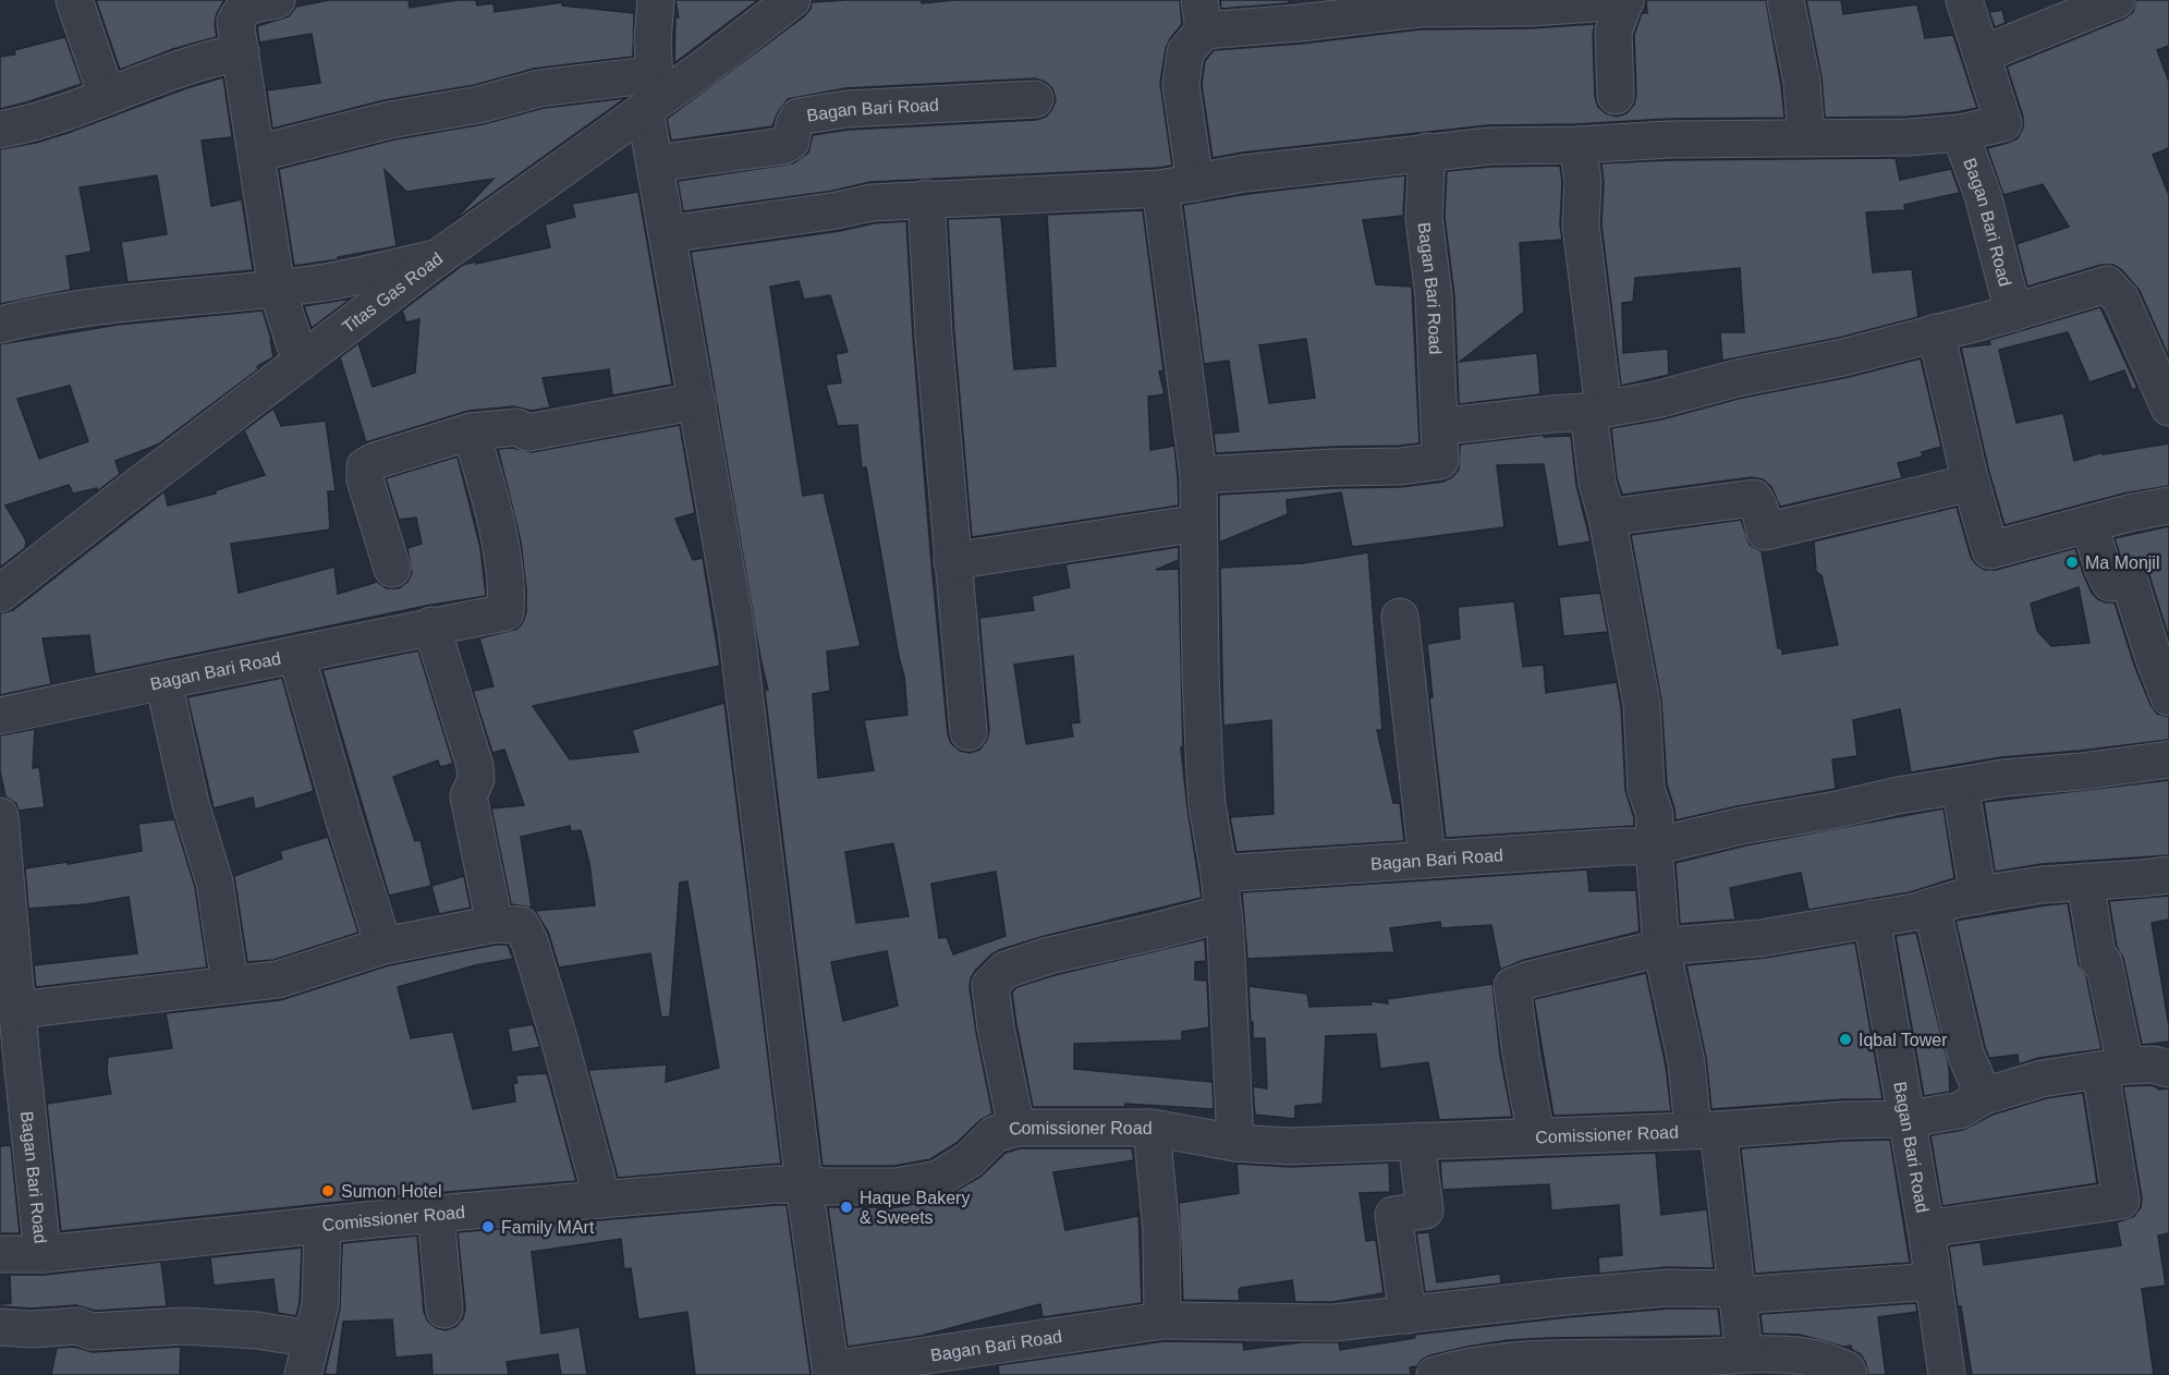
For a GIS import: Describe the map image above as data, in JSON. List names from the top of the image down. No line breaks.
{"streets":{"street":["Bagan Bari Road","Titas Gas Road","Comissioner Road"]},"crossings":[["Bagan Bari Road","Comissioner Road"]],"places":["Ma Monjil","Iqbal Tower","Sumon Hotel","Haque Bakery & Sweets","Family MArt"]}
